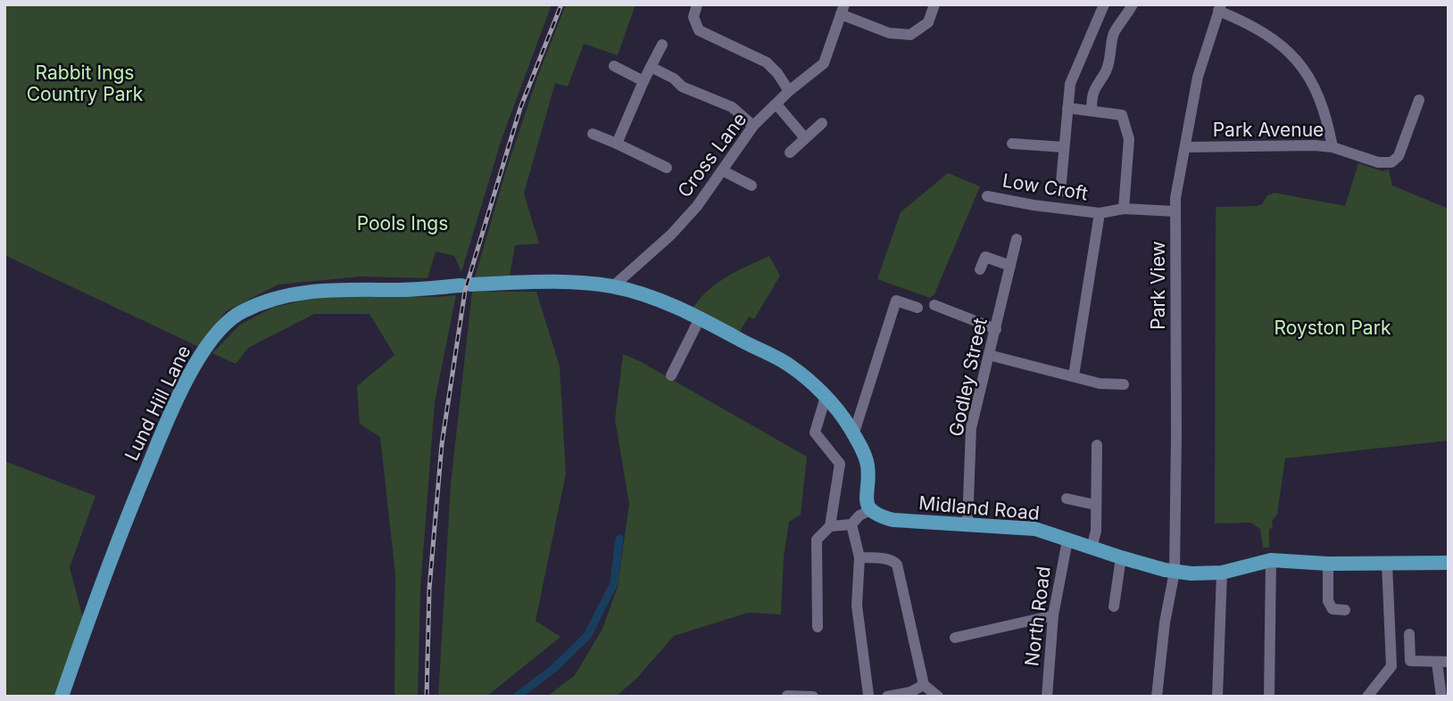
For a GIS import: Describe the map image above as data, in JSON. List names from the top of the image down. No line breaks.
{"streets":{"main road":["Lund Hill Lane","Midland Road"],"street":["Park Avenue","Cross Lane","Low Croft","Park View","Godley Street","North Road"]},"crossings":[["Park Avenue","Park View"],["Cross Lane","Lund Hill Lane"],["Low Croft","Park View"],["Park View","Midland Road"],["Godley Street","Midland Road"],["Midland Road","North Road"]],"parks":["Rabbit Ings Country Park","Pools Ings","Royston Park"]}
